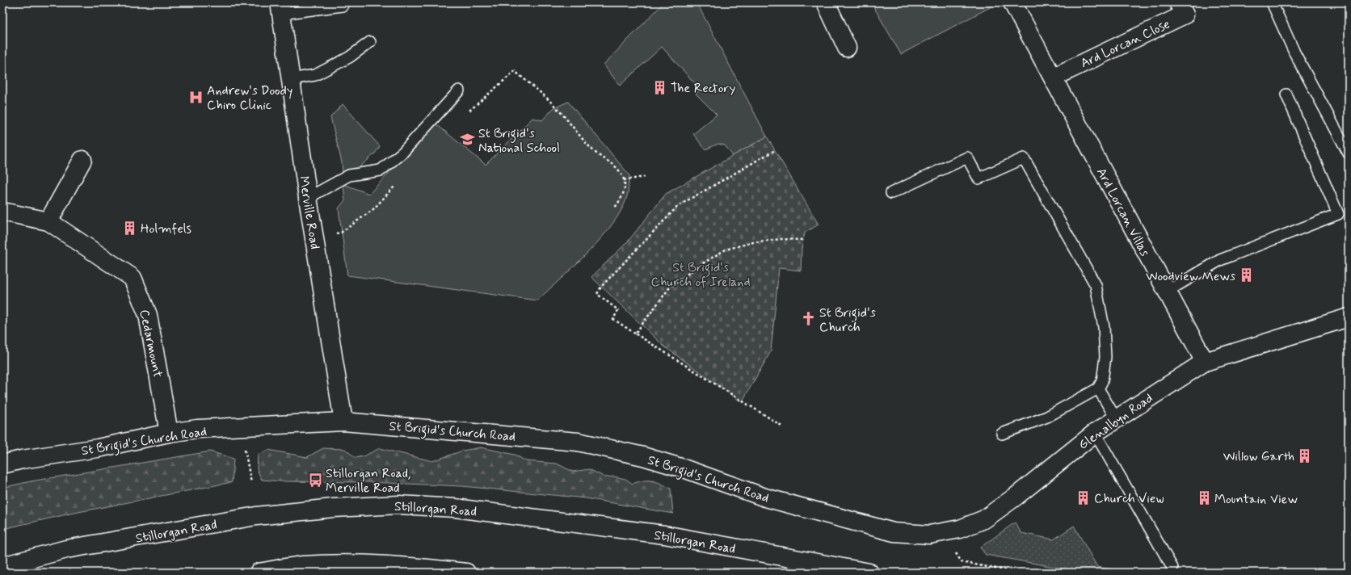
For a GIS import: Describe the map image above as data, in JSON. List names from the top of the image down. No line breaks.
{"streets":{"main road":["Ard Lorcan Close","Ard Lorcan Villas","Merville Road","Cedarmount","Glenalbyn Road","St Brigid's Church Road","Stillorgan Road"]},"crossings":[["Ard Lorcan Close","Ard Lorcan Villas"],["Ard Lorcan Villas","Glenalbyn Road"],["Merville Road","St Brigid's Church Road"],["Cedarmount","St Brigid's Church Road"],["Glenalbyn Road","St Brigid's Church Road"]],"parks":["St Brigid's Church of Ireland"],"places":{"building":["The Rectory","Holmfels","Woodview Mews","Willow Garth","Church View","Mountain View"],"hospital":["Andrew's Doody Chiro Clinic"],"school or university":["St Brigid's National School"],"church":["St Brigid's Church"],"bus stop":["Stillorgan Road, Merville Road"]}}
